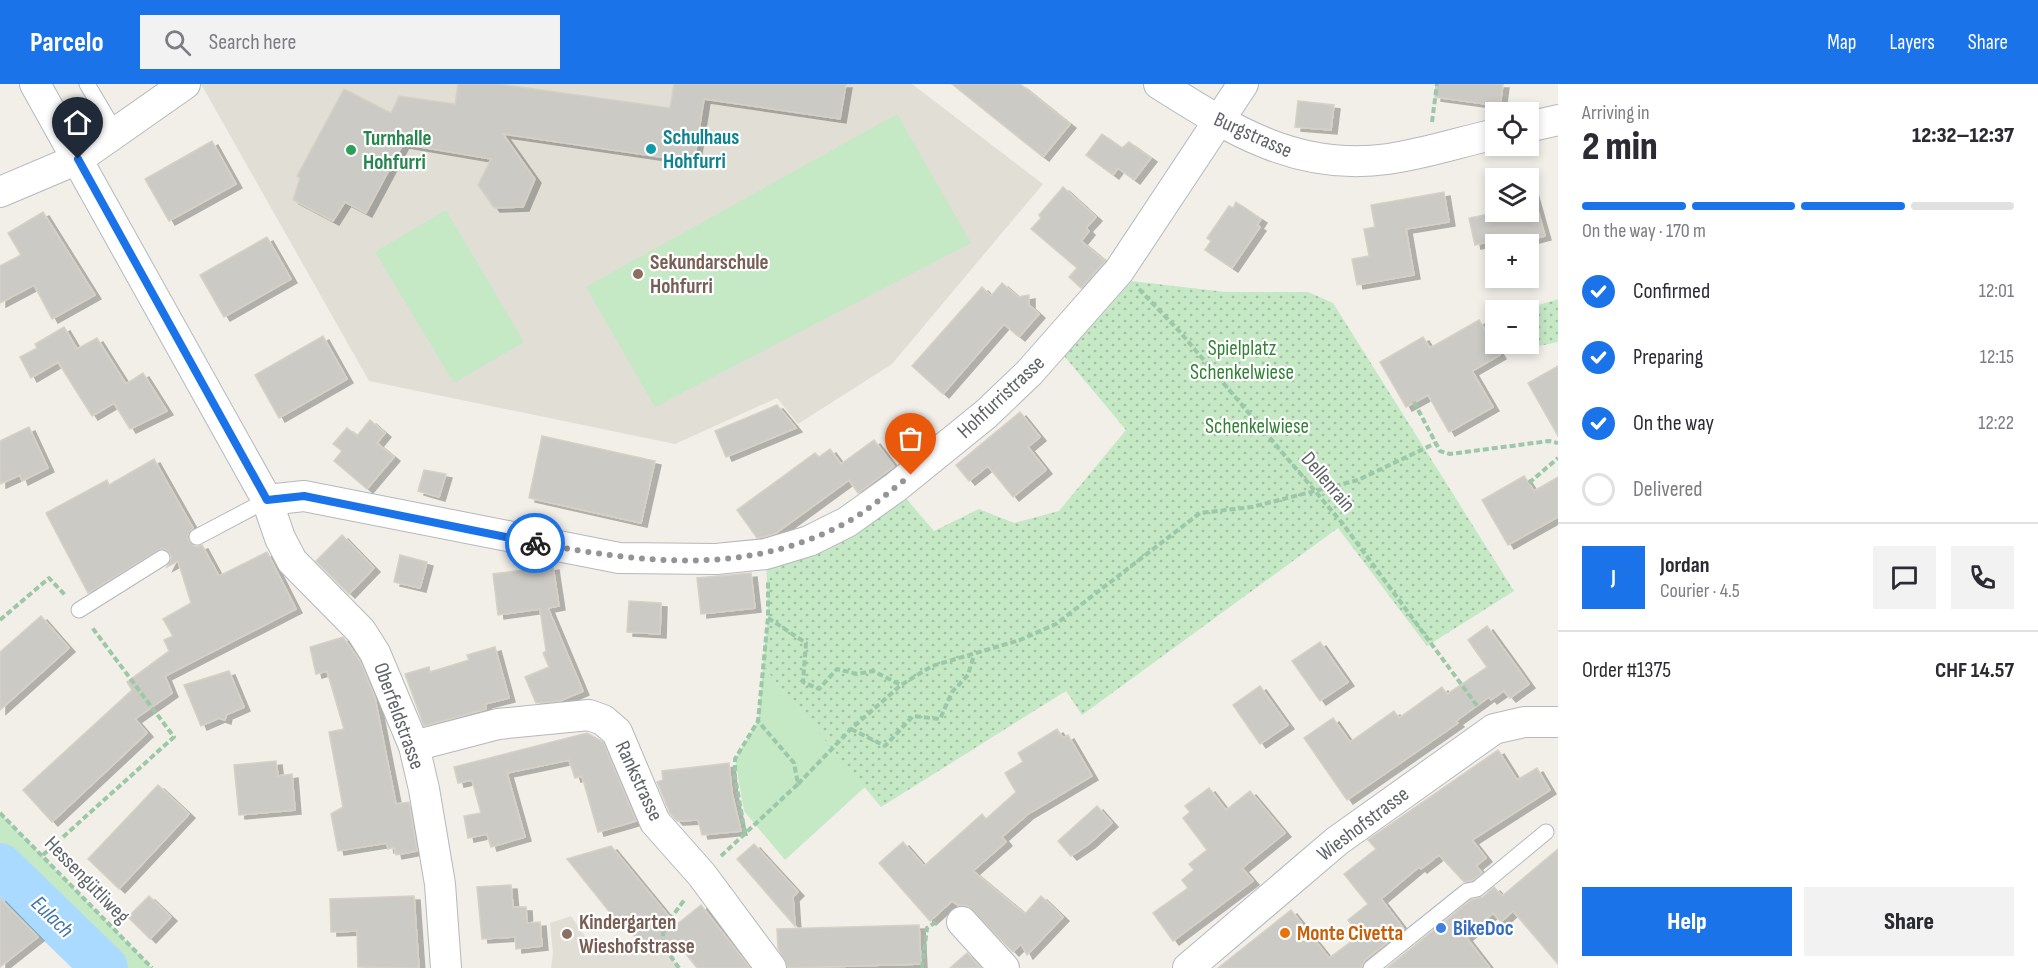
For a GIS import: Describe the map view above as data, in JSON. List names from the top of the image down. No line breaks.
{"streets":{"street":["Burgstrasse","Hohfurristrasse","Oberfeldstrasse","Rankstrasse","Wieshofstrasse"],"path":["Dellenrain","Hessengütliweg"]},"crossings":[["Burgstrasse","Hohfurristrasse"],["Hohfurristrasse","Dellenrain"],["Hohfurristrasse","Oberfeldstrasse"],["Dellenrain","Wieshofstrasse"],["Oberfeldstrasse","Rankstrasse"]],"water":["Eulach"],"parks":["Spielplatz Schenkelwiese","Schenkelwiese"],"places":["Schulhaus Hohfurri","Turnhalle Hohfurri","Sekundarschule Hohfurri","BikeDoc","Monte Civetta","Kindergarten Wieshofstrasse"],"page":{"header":"Parcelo","search":"Search here","nav":["Map","Layers","Share"],"heading":["2 min","Arriving in","12:32–12:37"],"panel":["Jordan","Courier · 4.5","Order #1375","CHF 14.57"],"map_buttons":["+","−"],"bar":"On the way · 170 m","list":[["Confirmed","12:01"],["Preparing","12:15"],["On the way","12:22"],"Delivered"],"round":"J","buttons":["Help","Share"]}}
